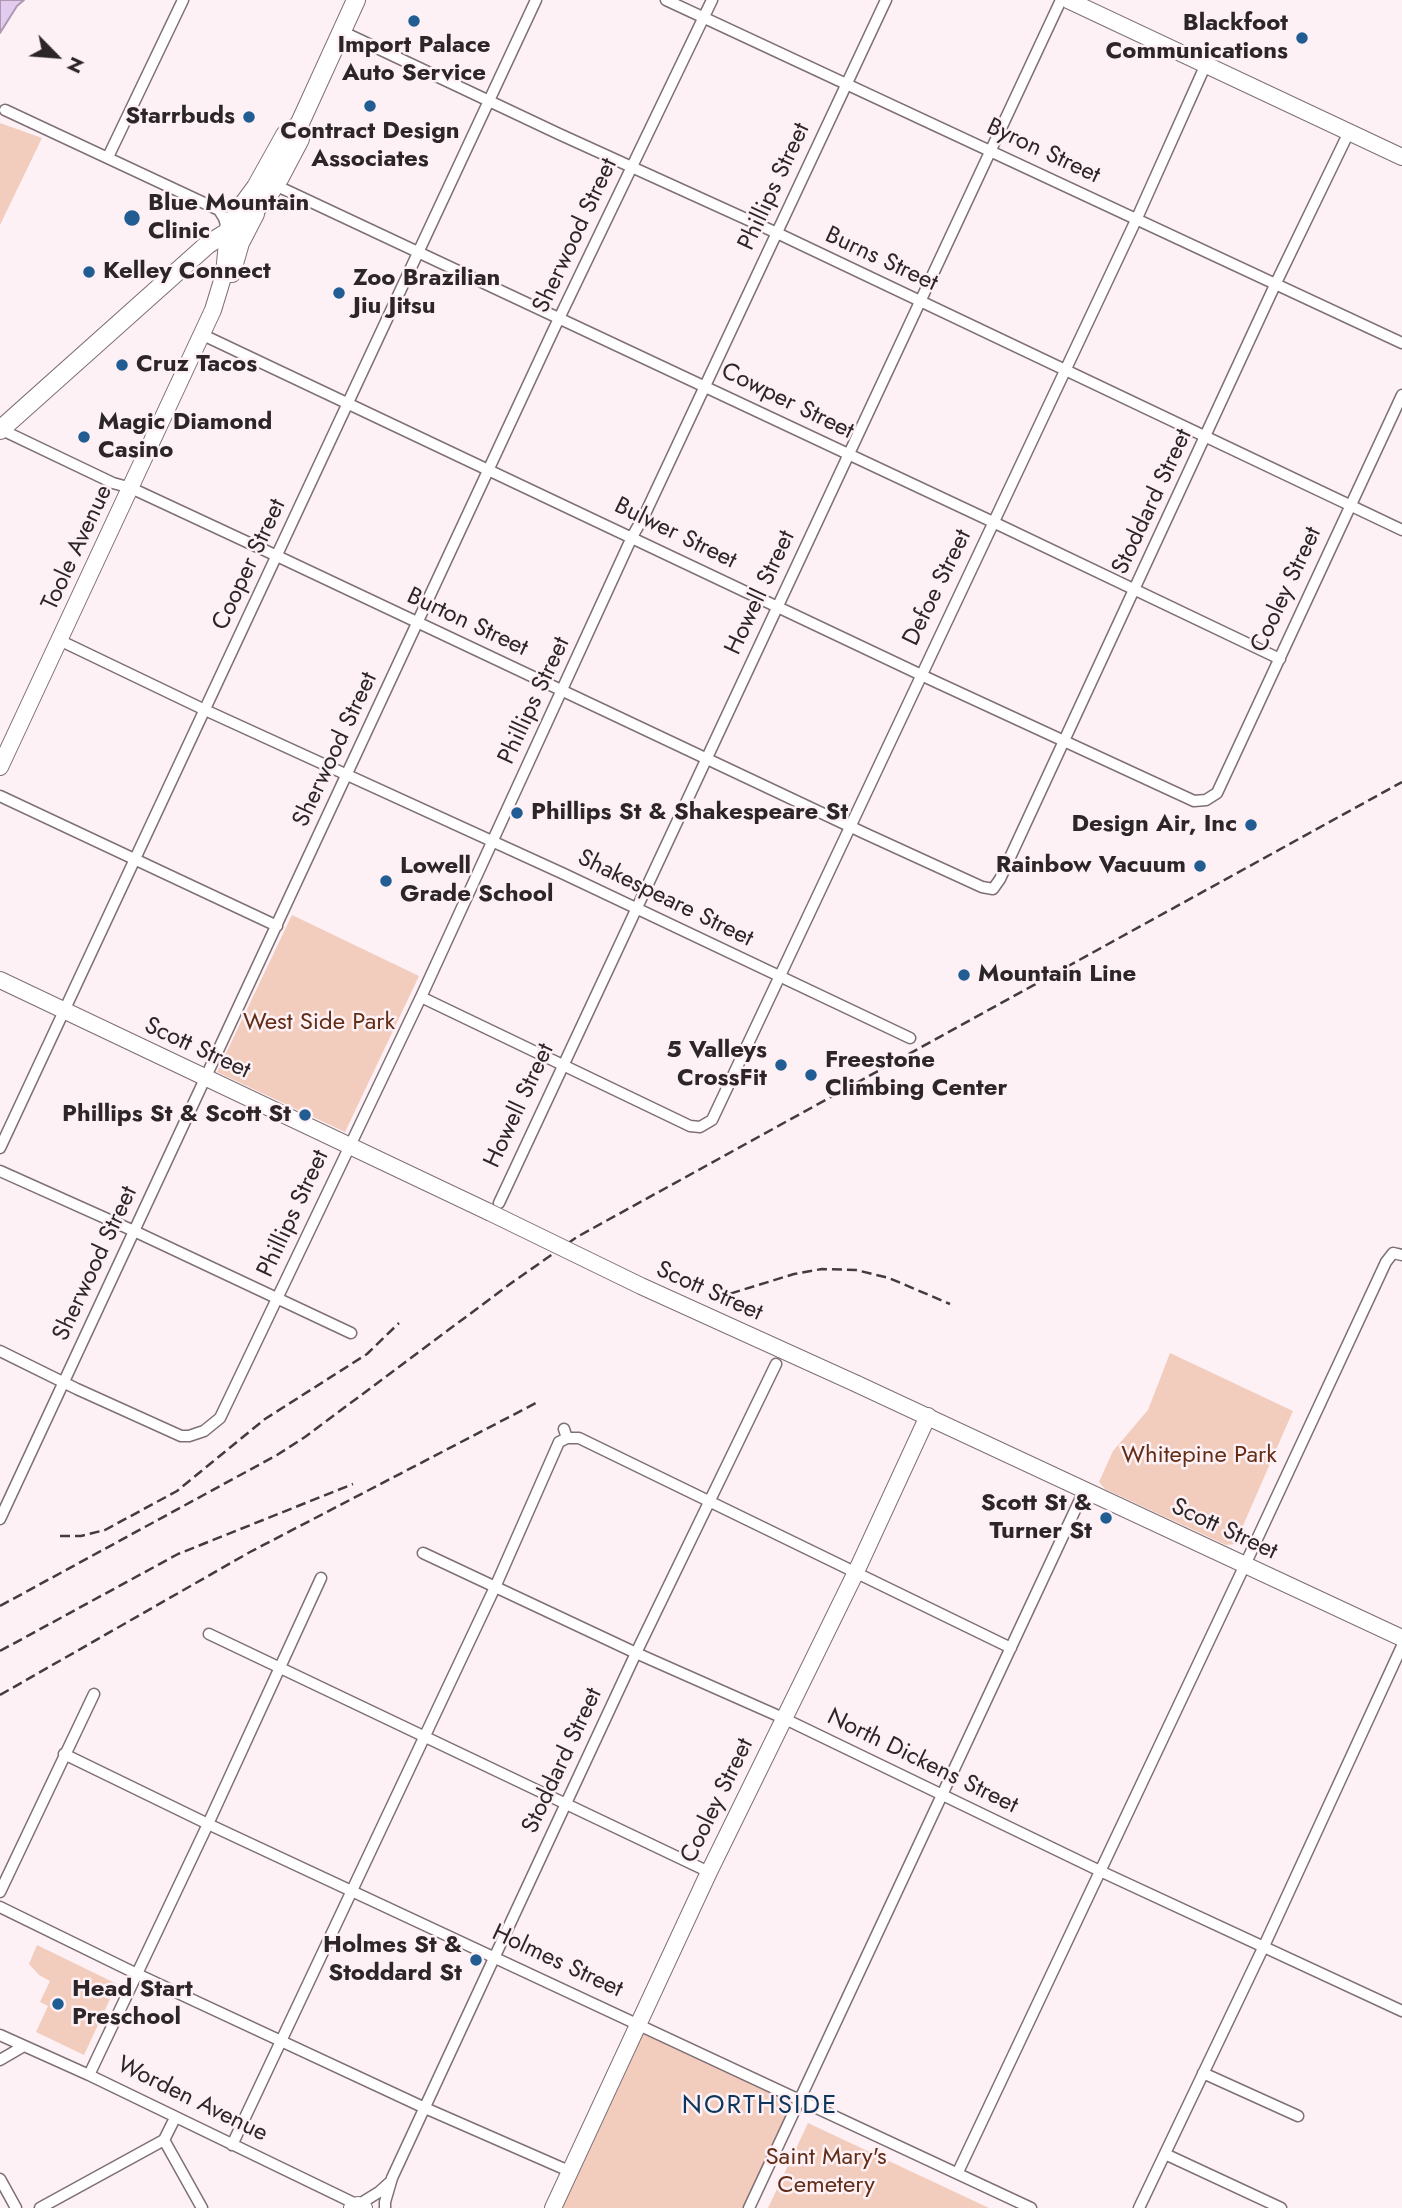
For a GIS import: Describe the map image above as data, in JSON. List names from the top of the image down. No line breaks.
{"streets":{"street":["Byron Street","Phillips Street","Sherwood Street","Burns Street","Cowper Street","Stoddard Street","Bulwer Street","Toole Avenue","Cooper Street","Defoe Street","Cooley Street","Howell Street","Burton Street","Shakespeare Street","Scott Street","North Dickens Street","Holmes Street","Worden Avenue"]},"crossings":[["Byron Street","Phillips Street"],["Byron Street","Sherwood Street"],["Byron Street","Stoddard Street"],["Byron Street","Defoe Street"],["Byron Street","Howell Street"],["Phillips Street","Sherwood Street"],["Phillips Street","Burns Street"],["Phillips Street","Cowper Street"],["Phillips Street","Bulwer Street"],["Phillips Street","Burton Street"],["Phillips Street","Shakespeare Street"],["Phillips Street","Scott Street"],["Sherwood Street","Burns Street"],["Sherwood Street","Cowper Street"],["Sherwood Street","Bulwer Street"],["Sherwood Street","Burton Street"],["Sherwood Street","Shakespeare Street"],["Sherwood Street","Scott Street"],["Burns Street","Stoddard Street"],["Burns Street","Cooper Street"],["Burns Street","Defoe Street"],["Burns Street","Cooley Street"],["Burns Street","Howell Street"],["Cowper Street","Stoddard Street"],["Cowper Street","Toole Avenue"],["Cowper Street","Cooper Street"],["Cowper Street","Defoe Street"],["Cowper Street","Cooley Street"],["Cowper Street","Howell Street"],["Stoddard Street","Bulwer Street"],["Stoddard Street","Burton Street"],["Stoddard Street","North Dickens Street"],["Stoddard Street","Holmes Street"],["Stoddard Street","Worden Avenue"],["Bulwer Street","Toole Avenue"],["Bulwer Street","Cooper Street"],["Bulwer Street","Defoe Street"],["Bulwer Street","Cooley Street"],["Bulwer Street","Howell Street"],["Toole Avenue","Burton Street"],["Toole Avenue","Shakespeare Street"],["Cooper Street","Burton Street"],["Cooper Street","Shakespeare Street"],["Cooper Street","Scott Street"],["Defoe Street","Howell Street"],["Defoe Street","Burton Street"],["Defoe Street","Shakespeare Street"],["Cooley Street","Scott Street"],["Cooley Street","North Dickens Street"],["Cooley Street","Holmes Street"],["Howell Street","Burton Street"],["Howell Street","Shakespeare Street"],["Howell Street","Scott Street"]],"districts":["NORTHSIDE"],"parks":["West Side Park","Whitepine Park","Saint Mary's Cemetery"],"places":["Import Palace Auto Service","Blackfoot Communications","Contract Design Associates","Starrbuds","Blue Mountain Clinic","Kelley Connect","Zoo Brazilian Jiu Jitsu","Cruz Tacos","Magic Diamond Casino","Phillips St & Shakespeare St","Design Air, Inc","Rainbow Vacuum","Lowell Grade School","Mountain Line","5 Valleys CrossFit","Freestone Climbing Center","Phillips St & Scott St","Scott St & Turner St","Holmes St & Stoddard St","Head Start Preschool"],"north":"bottom right"}
